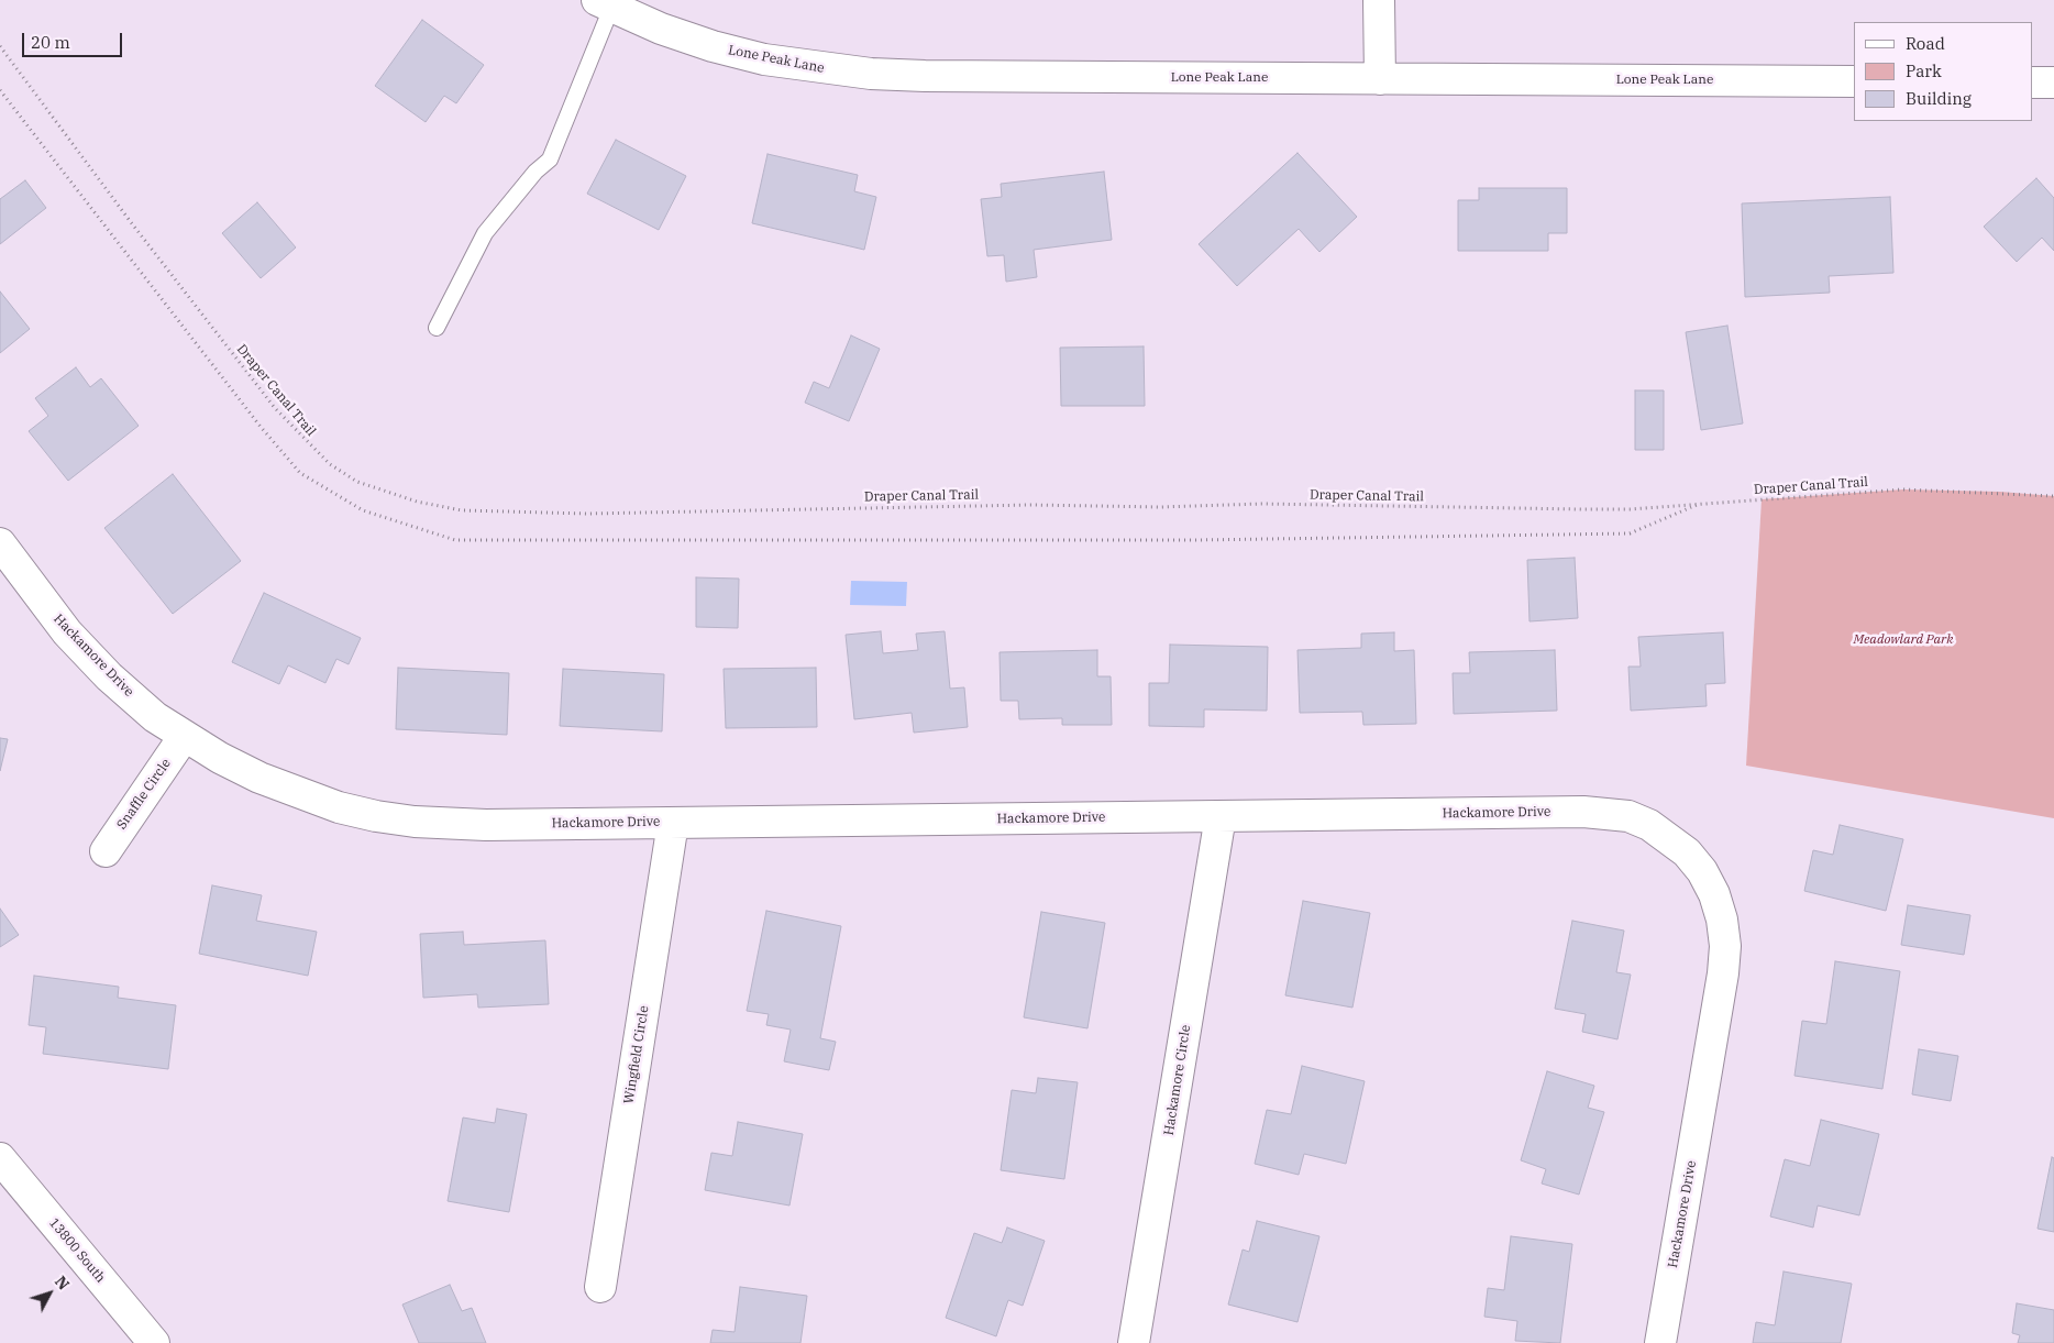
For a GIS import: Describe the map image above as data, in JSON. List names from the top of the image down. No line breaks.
{"streets":{"street":["Lone Peak Lane","Hackamore Drive","Snaffle Circle","Wingfield Circle","Hackamore Circle","13800 South"],"path":["Draper Canal Trail"]},"crossings":[["Hackamore Drive","Snaffle Circle"],["Hackamore Drive","Wingfield Circle"],["Hackamore Drive","Hackamore Circle"]],"parks":["Meadowlard Park"],"legend":["Road","Park","Building"],"scale_bar":"20 m","north":"top right"}
